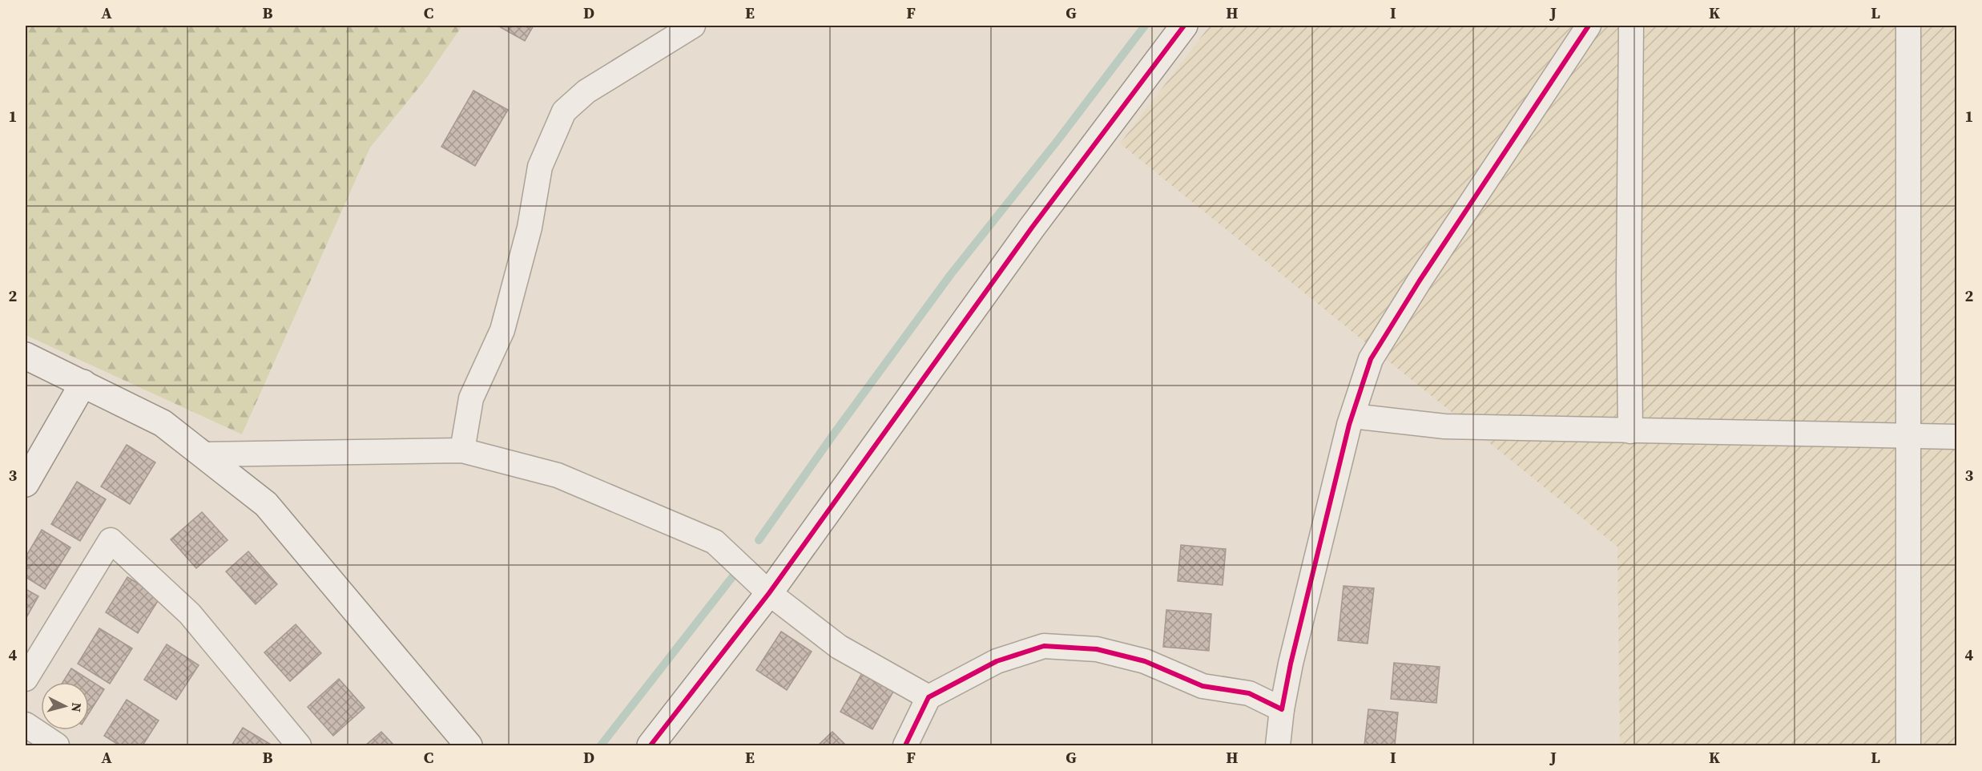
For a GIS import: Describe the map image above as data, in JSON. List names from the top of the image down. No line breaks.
{"north":"right","grid":{"columns":["A","B","C","D","E","F","G","H","I","J","K","L"],"rows":["1","2","3","4"]}}
